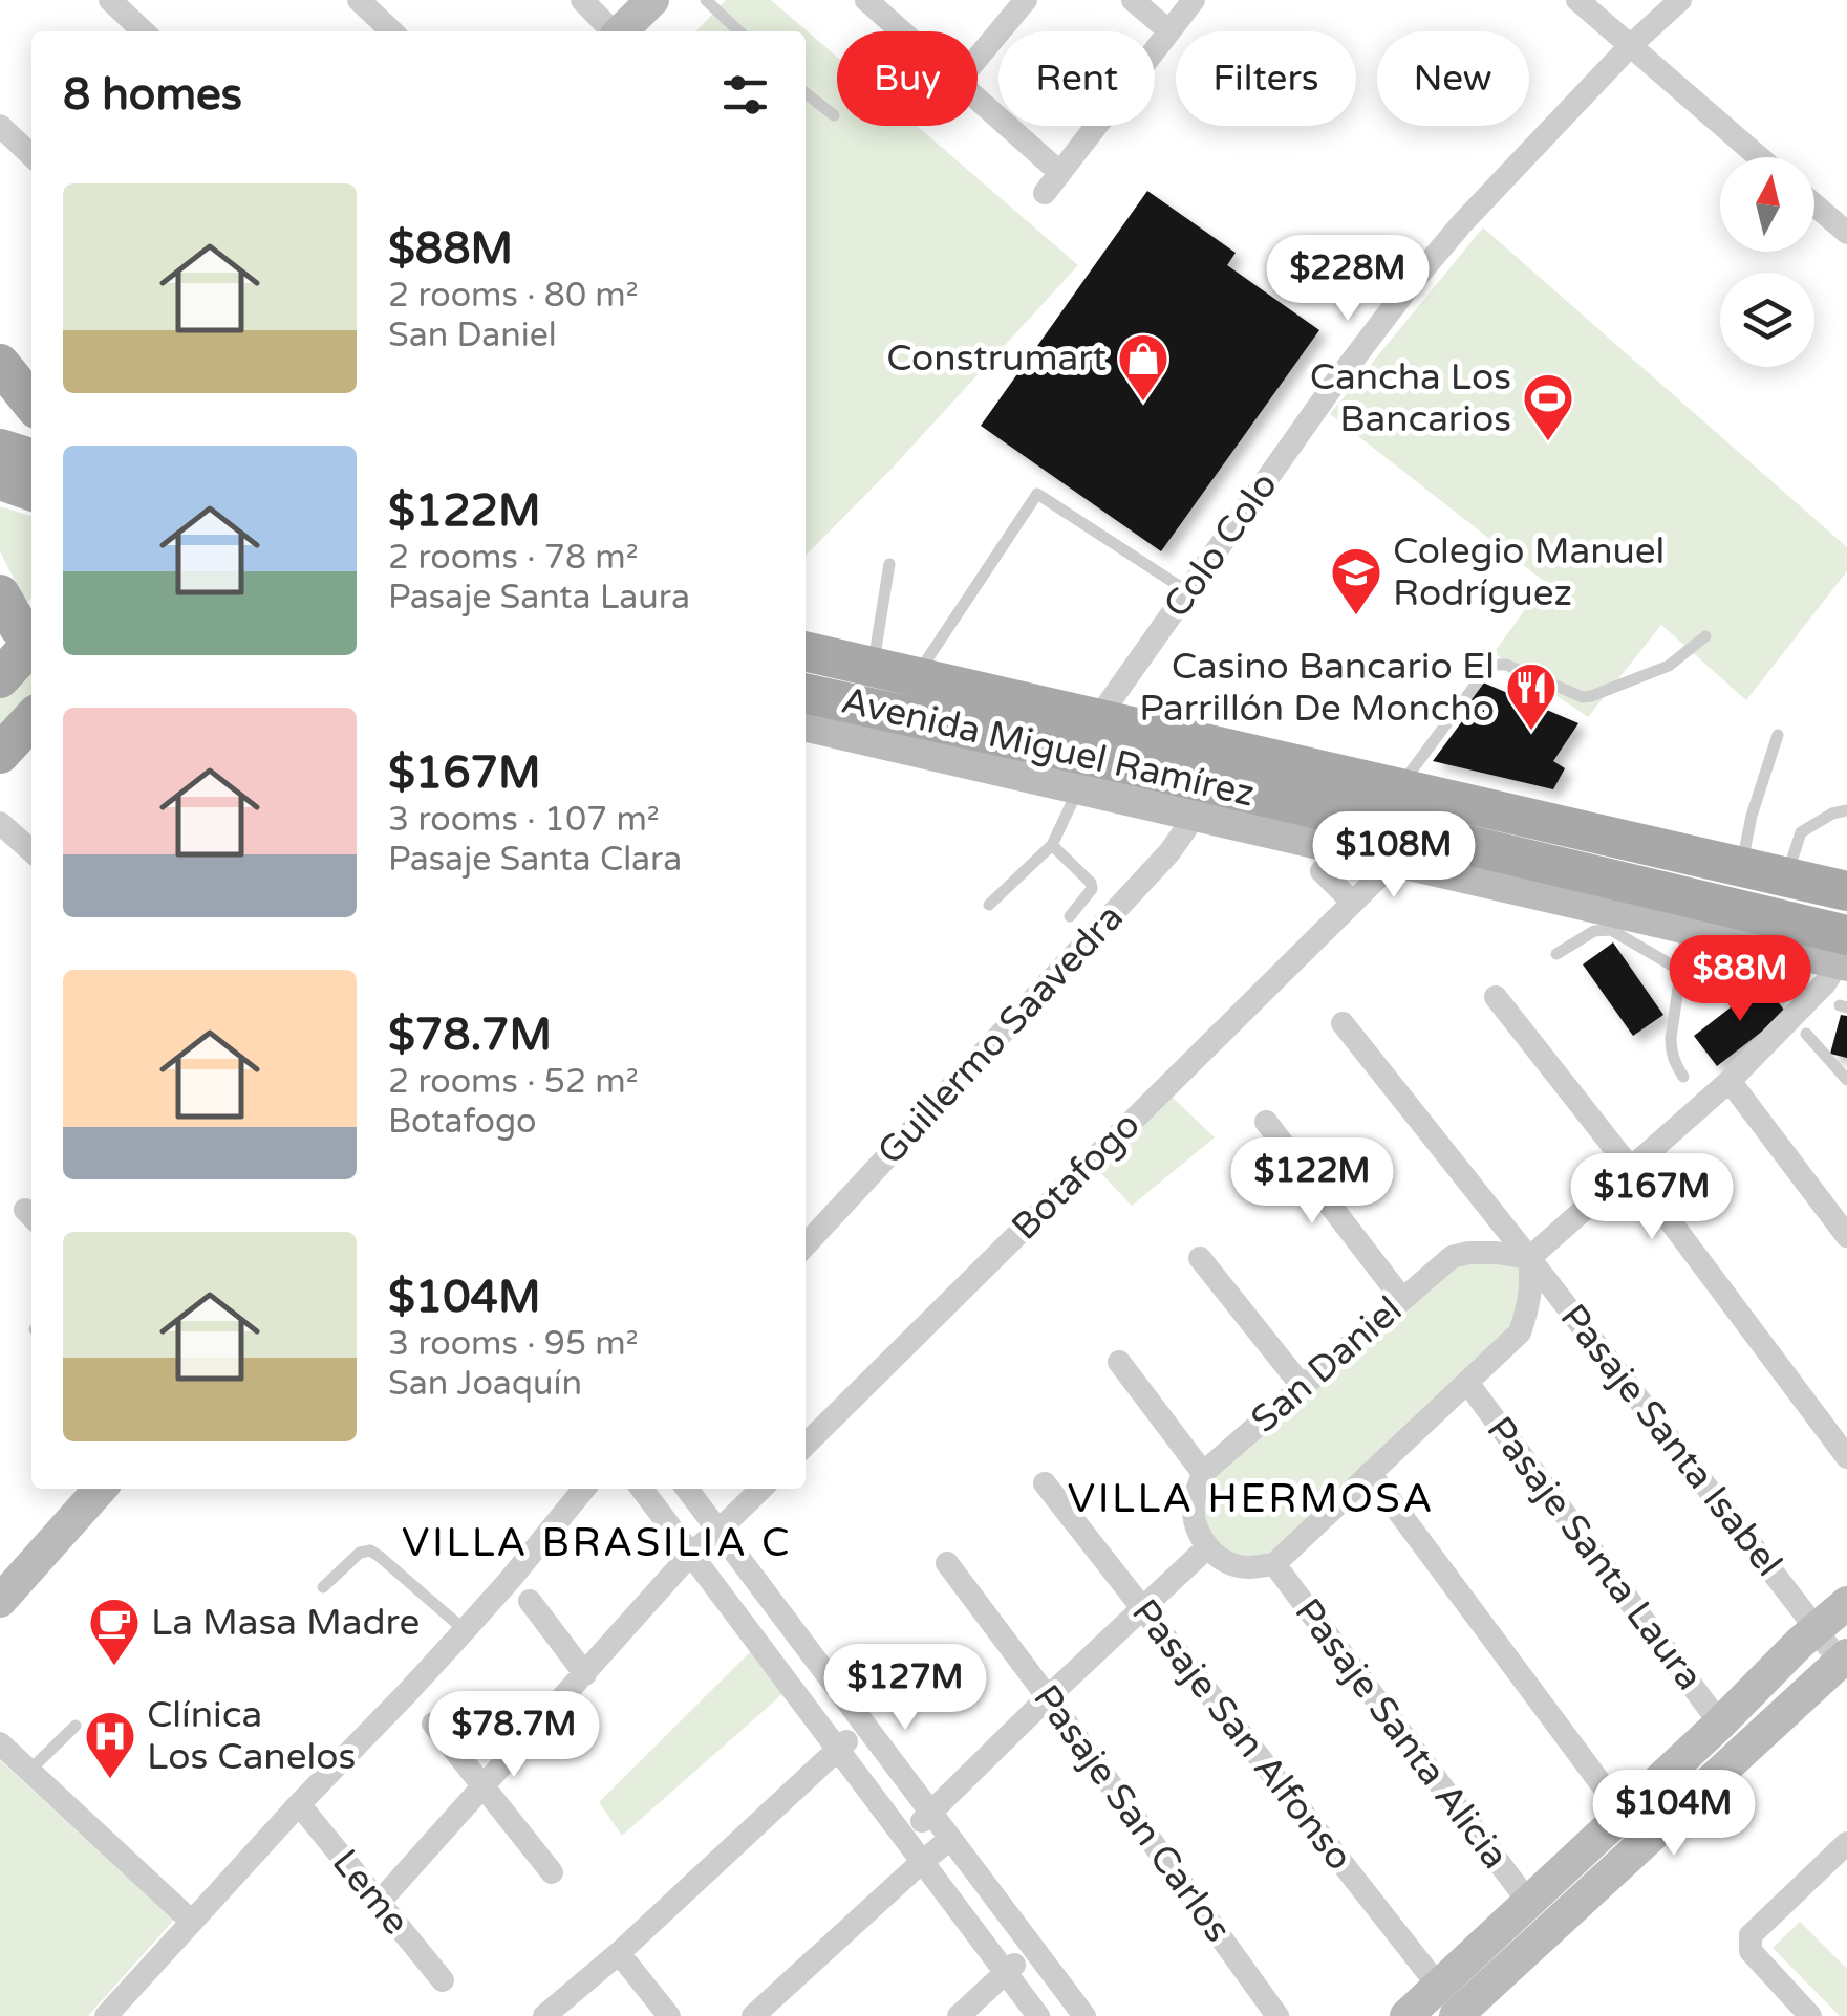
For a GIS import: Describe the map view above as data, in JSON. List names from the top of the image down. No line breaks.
{"streets":{"main road":["Avenida Miguel Ramírez"],"street":["Colo Colo","Guillermo Saavedra","Botafogo","San Daniel","Pasaje Santa Isabel","Pasaje Santa Laura","Pasaje Santa Alicia","Pasaje San Alfonso","Pasaje San Carlos","Leme"]},"crossings":[["Colo Colo","Avenida Miguel Ramírez"],["San Daniel","Pasaje Santa Isabel"]],"districts":["VILLA HERMOSA","VILLA BRASILIA C"],"places":{"shop":["Construmart"],"sports":["Cancha Los Bancarios"],"school or university":["Colegio Manuel Rodríguez"],"restaurant":["Casino Bancario El Parrillón De Moncho"],"cafe":["La Masa Madre"],"hospital":["Clínica Los Canelos"]},"north":"top","page":{"chip":["Buy","Rent","Filters","New"],"heading":"8 homes","list":[{"name":"$88M","note":"2 rooms · 80 m² · San Daniel"},{"name":"$122M","note":"2 rooms · 78 m² · Pasaje Santa Laura"},{"name":"$167M","note":"3 rooms · 107 m² · Pasaje Santa Clara"},{"name":"$78.7M","note":"2 rooms · 52 m² · Botafogo"},{"name":"$104M","note":"3 rooms · 95 m² · San Joaquín"}],"price":["$228M","$108M","$88M","$122M","$167M","$127M","$78.7M","$104M"]}}
